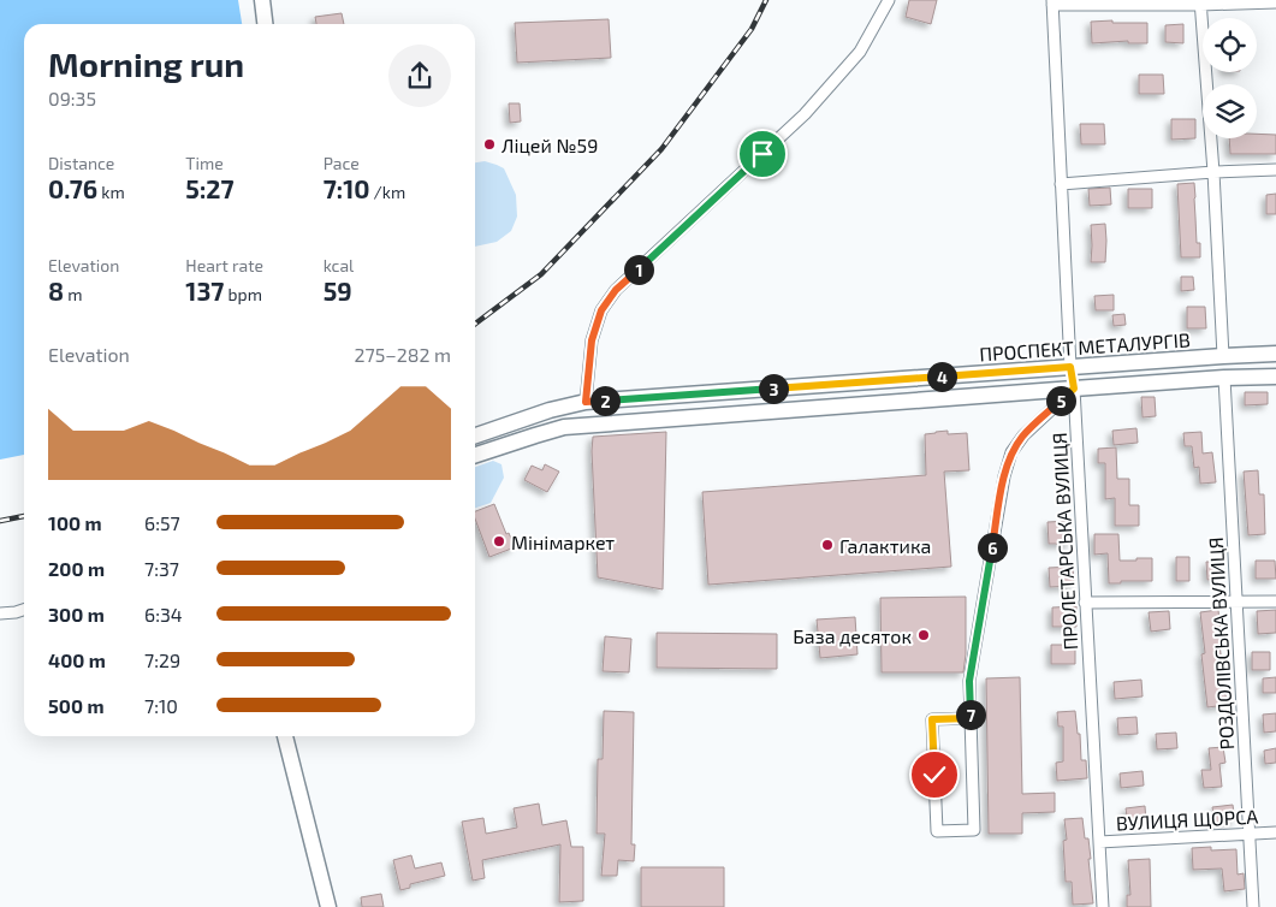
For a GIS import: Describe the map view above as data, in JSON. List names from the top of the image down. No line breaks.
{"streets":{"street":["ПРОСПЕКТ МЕТАЛУРГІВ","ПРОЛЕТАРСЬКА ВУЛИЦЯ","РОЗДОЛІВСЬКА ВУЛИЦЯ","ВУЛИЦЯ ЩОРСА"]},"crossings":[["ПРОЛЕТАРСЬКА ВУЛИЦЯ","ВУЛИЦЯ ЩОРСА"],["РОЗДОЛІВСЬКА ВУЛИЦЯ","ВУЛИЦЯ ЩОРСА"]],"places":["Ліцей №59","Мінімаркет","Галактика","База десяток"],"page":{"heading":["Morning run","09:35"],"stats":[["Distance","0.76 km"],["Time","5:27"],["Pace","7:10 /km"],["Elevation","8 m"],["Heart rate","137 bpm"],["kcal","59"]],"pins":["1","4","3","2","5","6","7"],"chart":["Elevation","275–282 m"],"list":[{"name":"100 m","note":"6:57"},{"name":"200 m","note":"7:37"},{"name":"300 m","note":"6:34"},{"name":"400 m","note":"7:29"},{"name":"500 m","note":"7:10"}]}}
